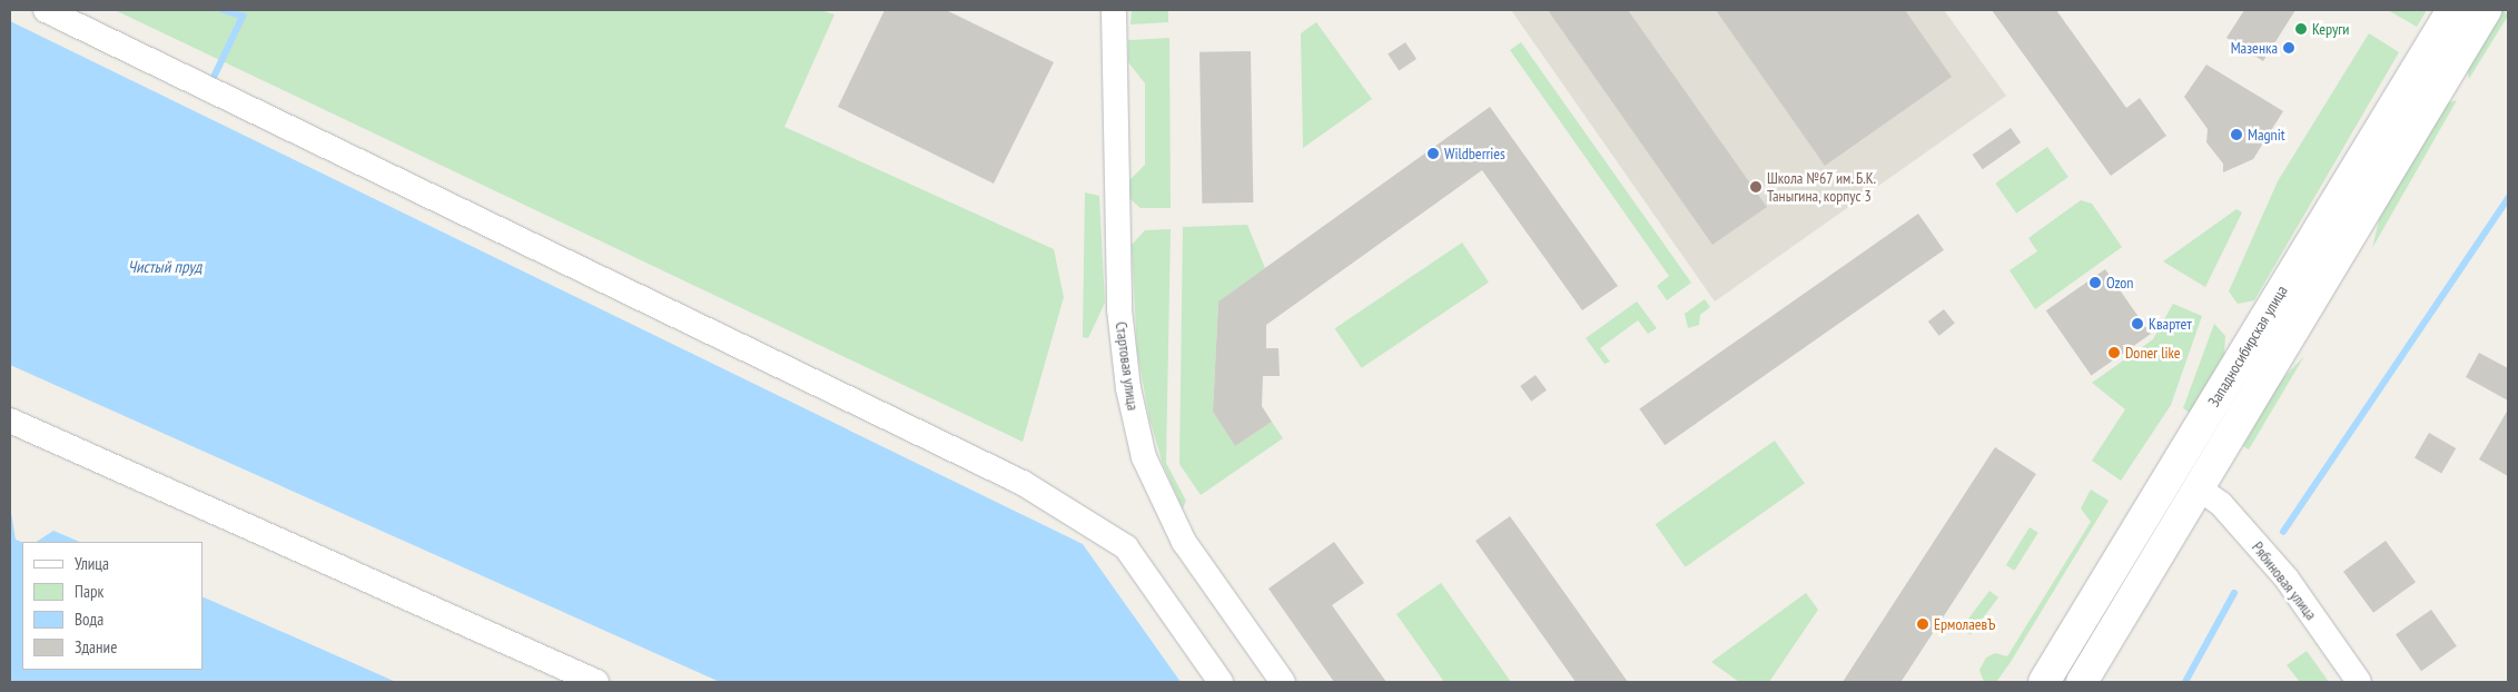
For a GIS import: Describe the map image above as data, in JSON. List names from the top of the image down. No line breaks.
{"streets":{"main road":["Западносибирская улица"],"street":["Стартовая улица","Рябиновая улица"]},"water":["Чистый пруд"],"places":["Керуги","Мазенка","Magnit","Wildberries","Школа №67 им. Б.К. Таныгина, корпус 3","Ozon","Квартет","Doner like","ЕрмолаевЪ"],"legend":["Улица","Парк","Вода","Здание"]}
